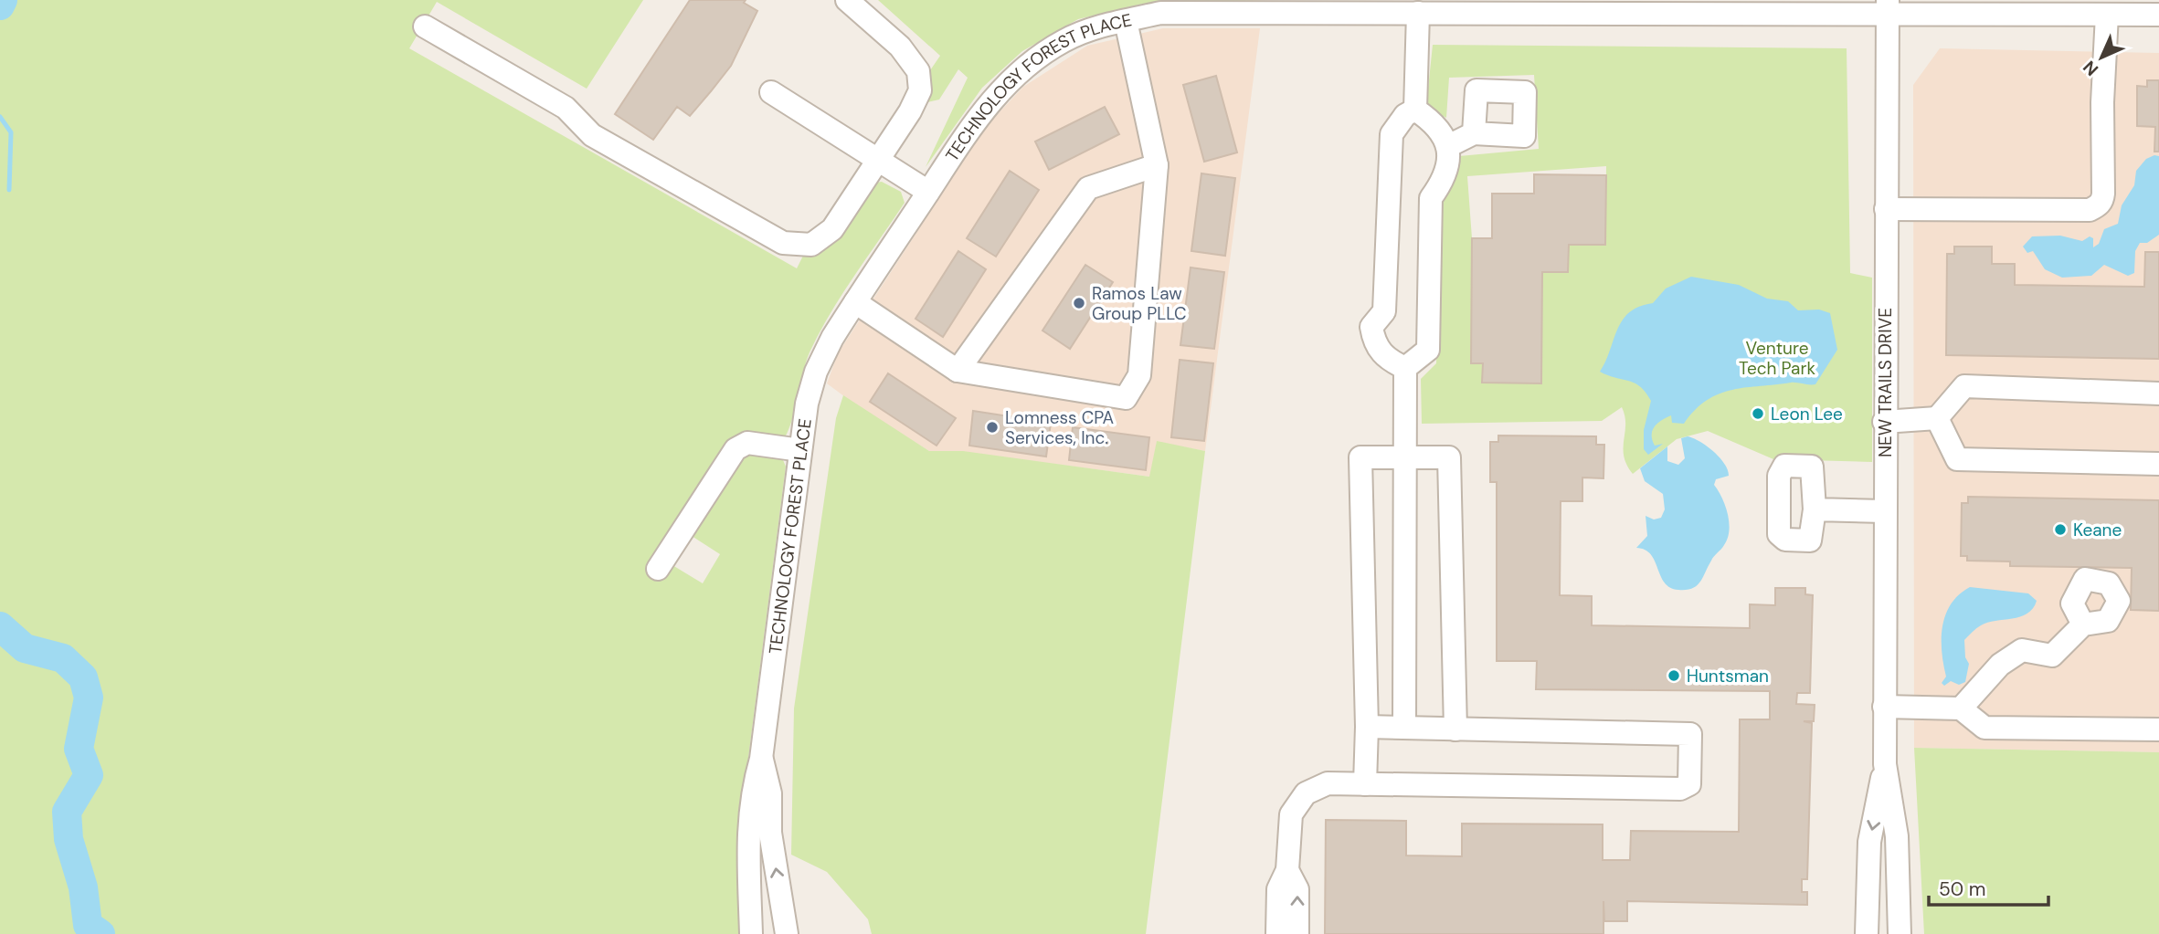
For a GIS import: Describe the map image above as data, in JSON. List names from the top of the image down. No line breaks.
{"streets":{"street":["TECHNOLOGY FOREST PLACE","NEW TRAILS DRIVE"]},"crossings":[["TECHNOLOGY FOREST PLACE","NEW TRAILS DRIVE"]],"parks":["Venture Tech Park"],"places":["Ramos Law Group PLLC","Leon Lee","Lomness CPA Services, Inc.","Keane","Huntsman"],"scale_bar":"50 m","north":"bottom left"}
